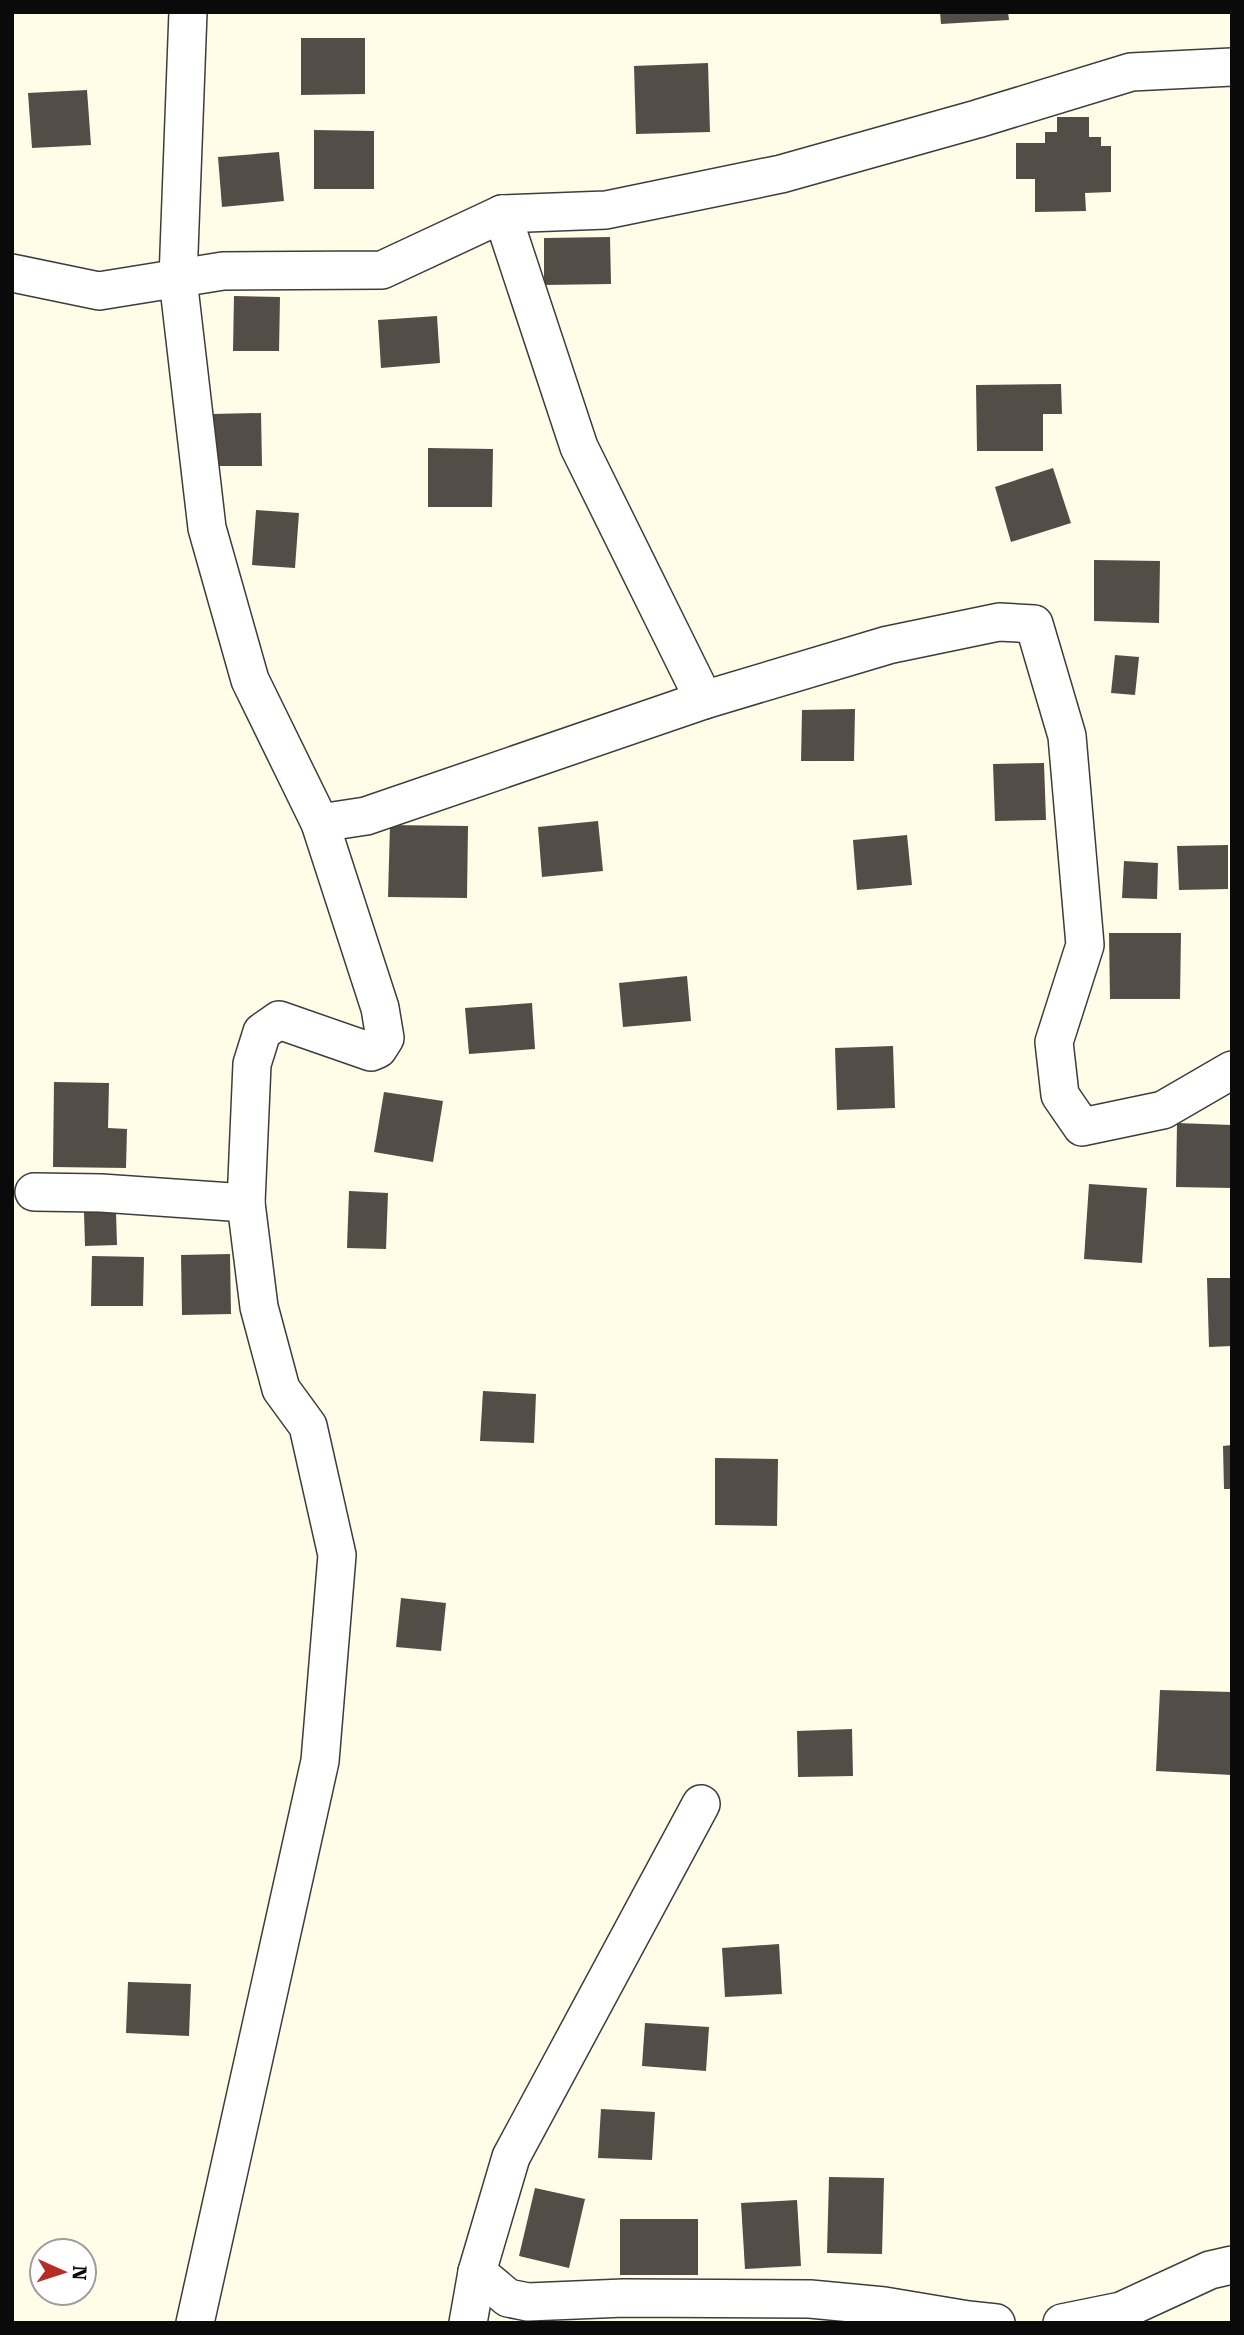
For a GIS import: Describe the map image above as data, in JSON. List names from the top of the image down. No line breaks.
{"north":"right"}
